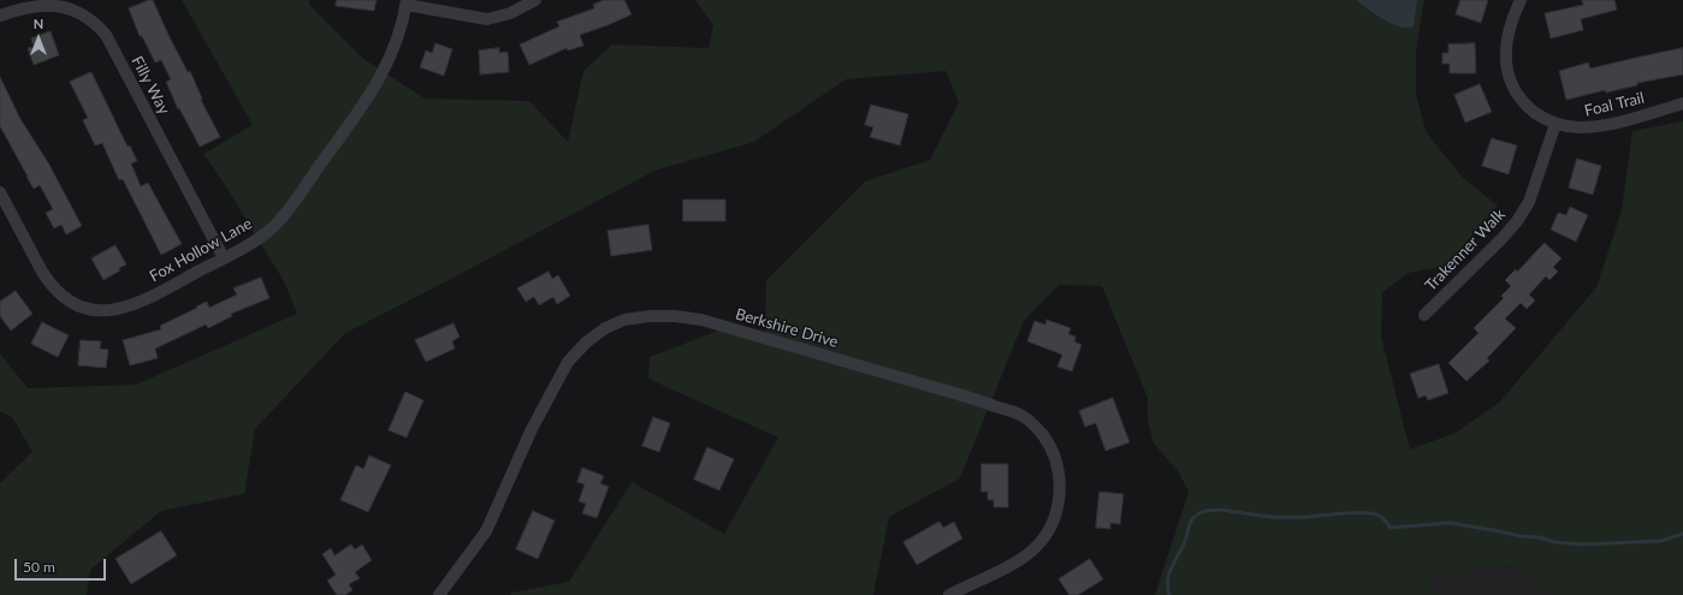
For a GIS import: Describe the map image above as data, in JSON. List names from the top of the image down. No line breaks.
{"streets":{"street":["Filly Way","Foal Trail","Fox Hollow Lane","Trakenner Walk","Berkshire Drive"]},"crossings":[["Filly Way","Fox Hollow Lane"],["Foal Trail","Trakenner Walk"]],"scale_bar":"50 m","north":"top"}
